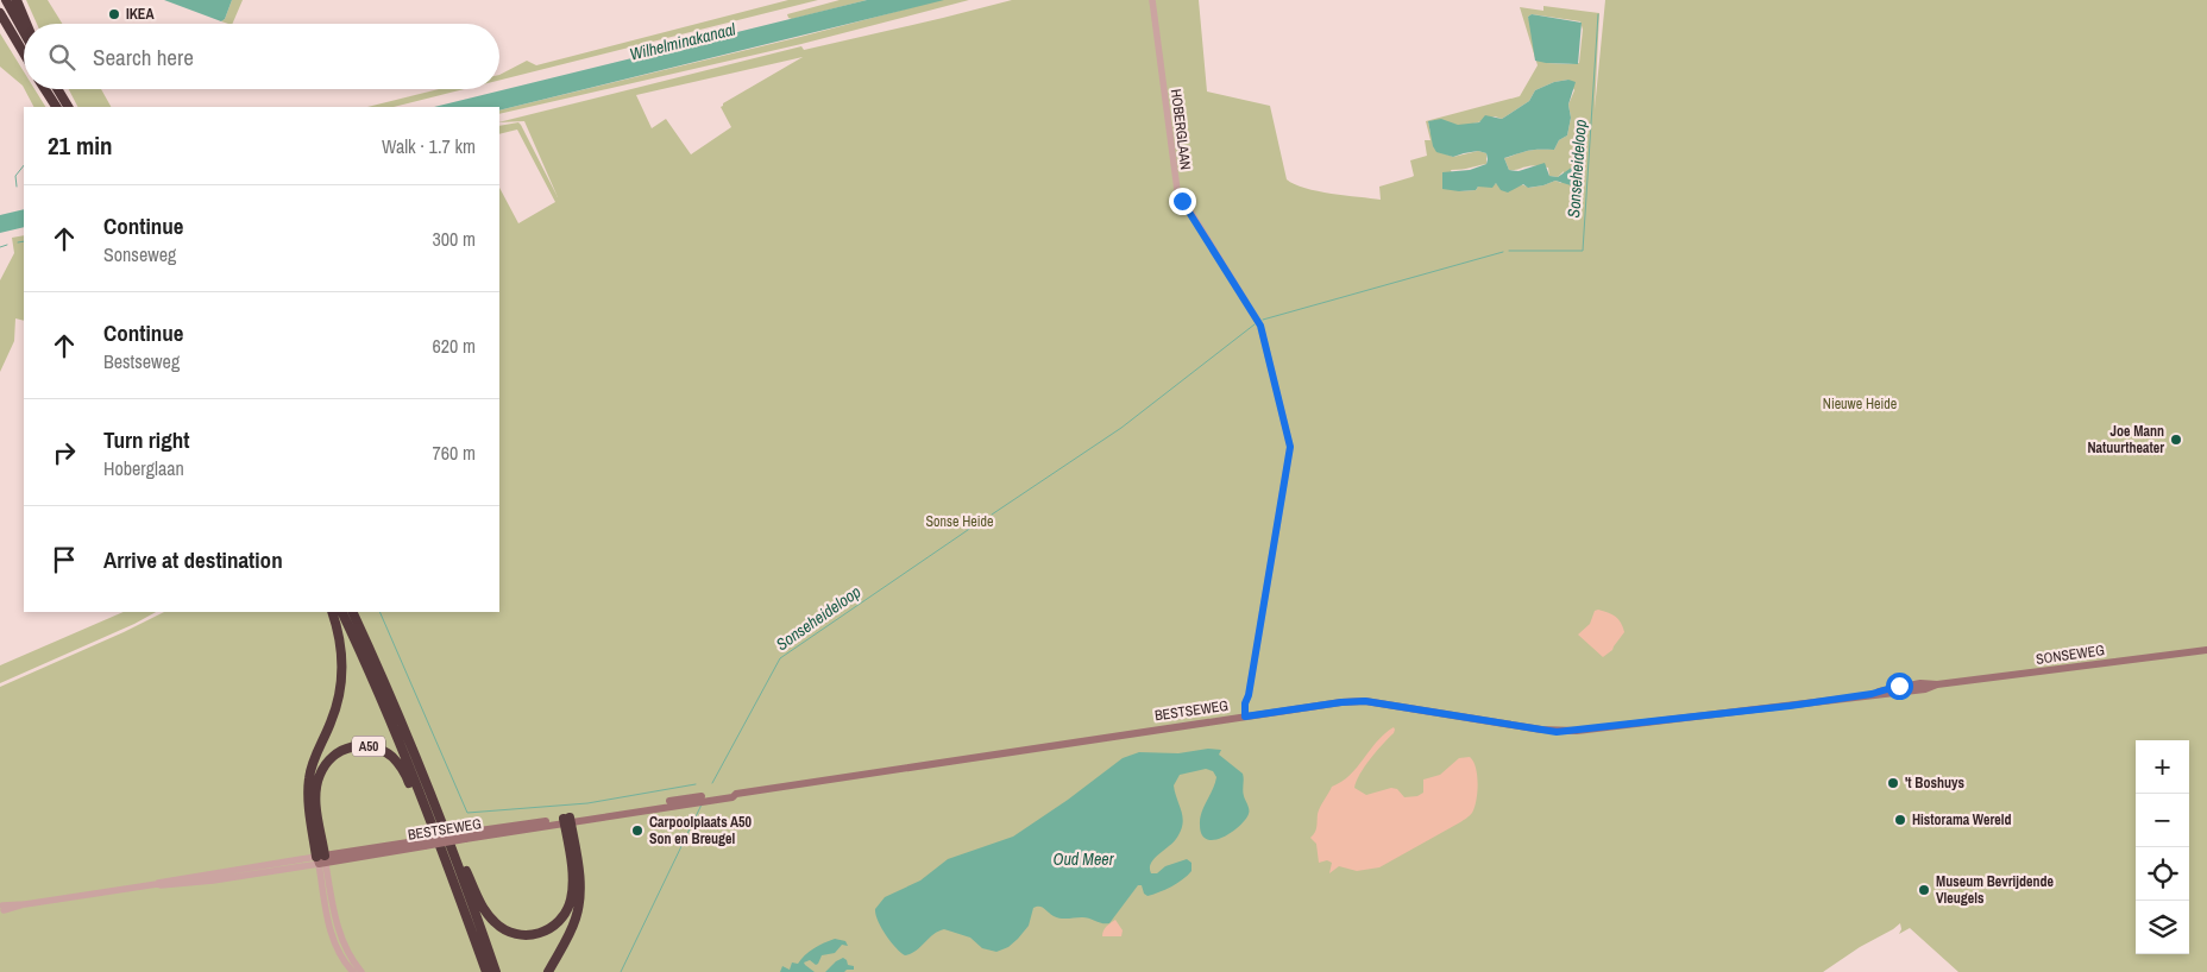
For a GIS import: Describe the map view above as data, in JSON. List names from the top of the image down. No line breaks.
{"streets":{"highway":["A50"],"main road":["SONSEWEG","BESTSEWEG"],"street":["HOBERGLAAN"]},"crossings":[["HOBERGLAAN","BESTSEWEG"],["SONSEWEG","BESTSEWEG"],["BESTSEWEG","A50"]],"water":["Wilhelminakanaal","Sonseheideloop","Oud Meer"],"parks":["Nieuwe Heide","Sonse Heide"],"places":["IKEA","Joe Mann Natuurtheater","'t Boshuys","Historama Wereld","Carpoolplaats A50 Son en Breugel","Museum Bevrijdende Vleugels"],"page":{"search":"Search here","heading":["21 min","Walk · 1.7 km"],"list":[["Continue","Sonseweg","300 m"],["Continue","Bestseweg","620 m"],["Turn right","Hoberglaan","760 m"],"Arrive at destination"],"map_buttons":["+","−"]}}
